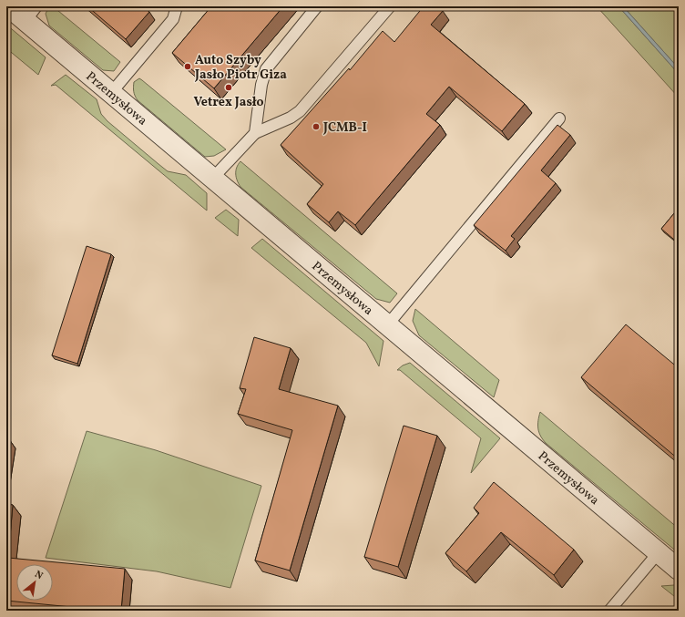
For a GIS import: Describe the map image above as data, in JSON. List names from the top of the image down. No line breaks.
{"streets":{"street":["Przemysłowa"]},"places":["Auto Szyby Jasło Piotr Giza","Vetrex Jasło","JCMB-I"],"north":"top right"}
